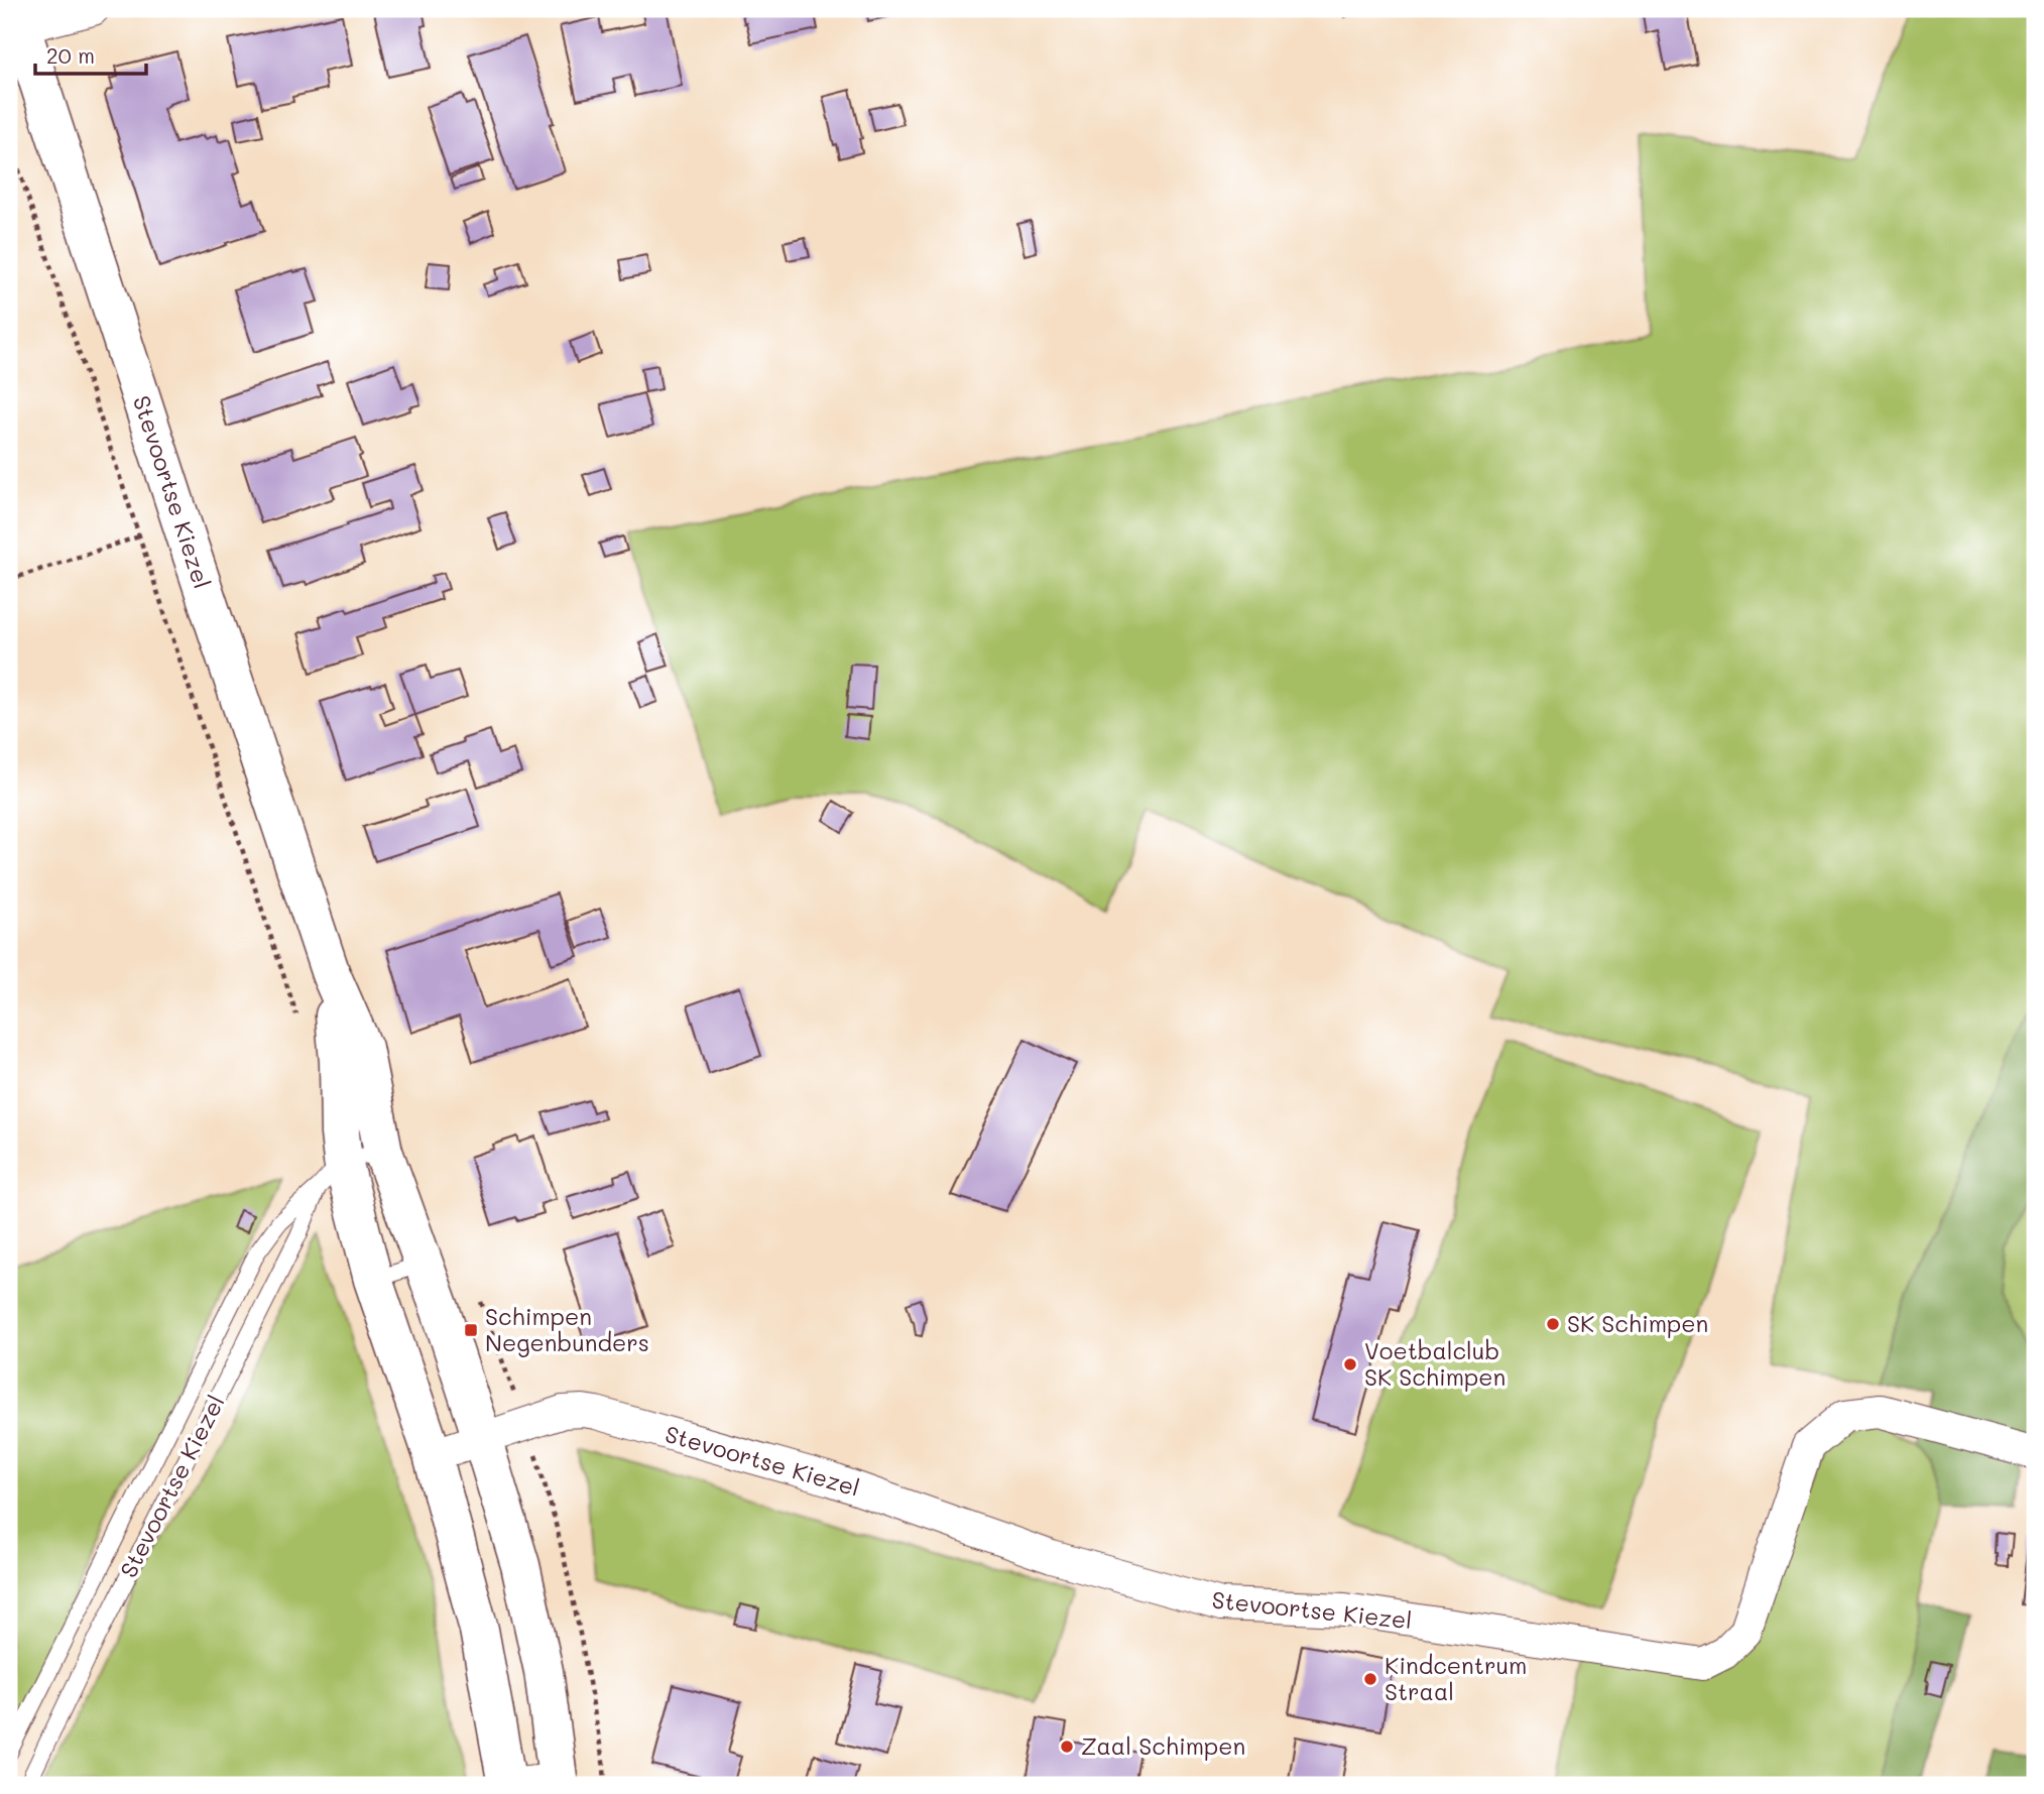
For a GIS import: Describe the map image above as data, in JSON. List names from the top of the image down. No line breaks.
{"streets":{"main road":["Stevoortse Kiezel"]},"places":{"other":["SK Schimpen","Voetbalclub SK Schimpen","Kindcentrum Straal","Zaal Schimpen"],"transit":["Schimpen Negenbunders"]},"scale_bar":"20 m"}
